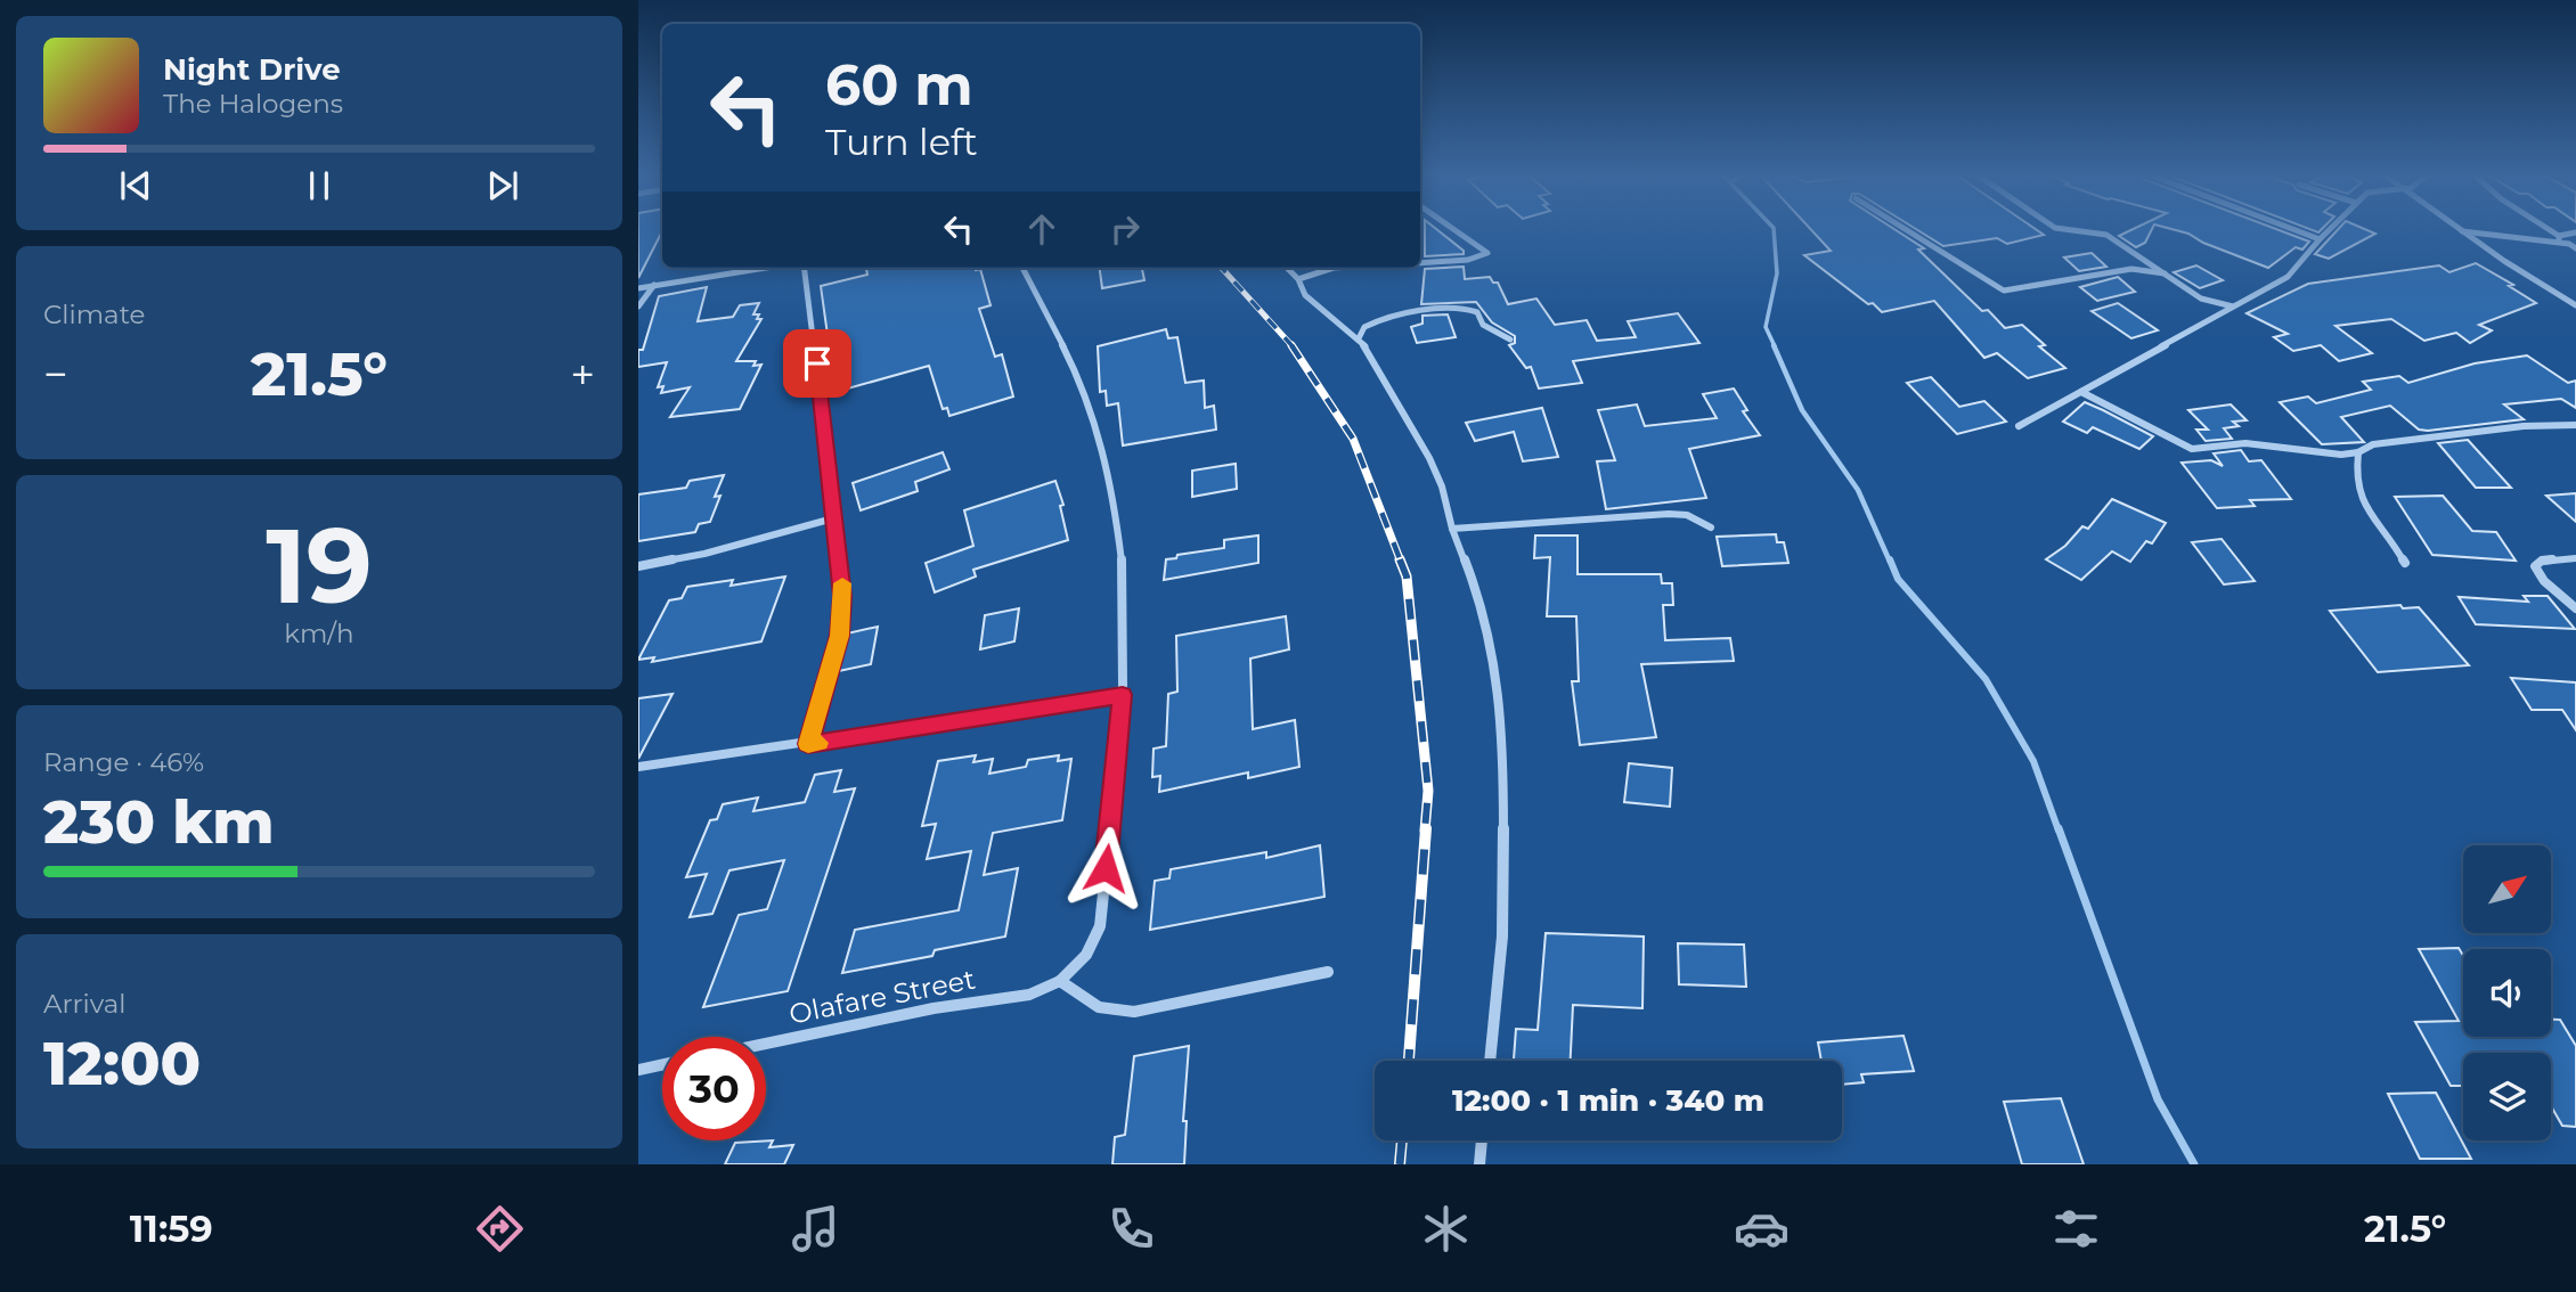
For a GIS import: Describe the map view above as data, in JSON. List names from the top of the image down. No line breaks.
{"streets":{"street":["Olafare Street"]},"north":"top right","page":{"turn":["60 m","Turn left"],"song":["Night Drive","The Halogens"],"tile":["Climate",["19","km/h"],["Range · 46%","230 km"],["Arrival","12:00"]],"heat":["−","21.5°","+"],"limit":"30","trip":"12:00 · 1 min · 340 m","tabs":["11:59","21.5°"]}}
